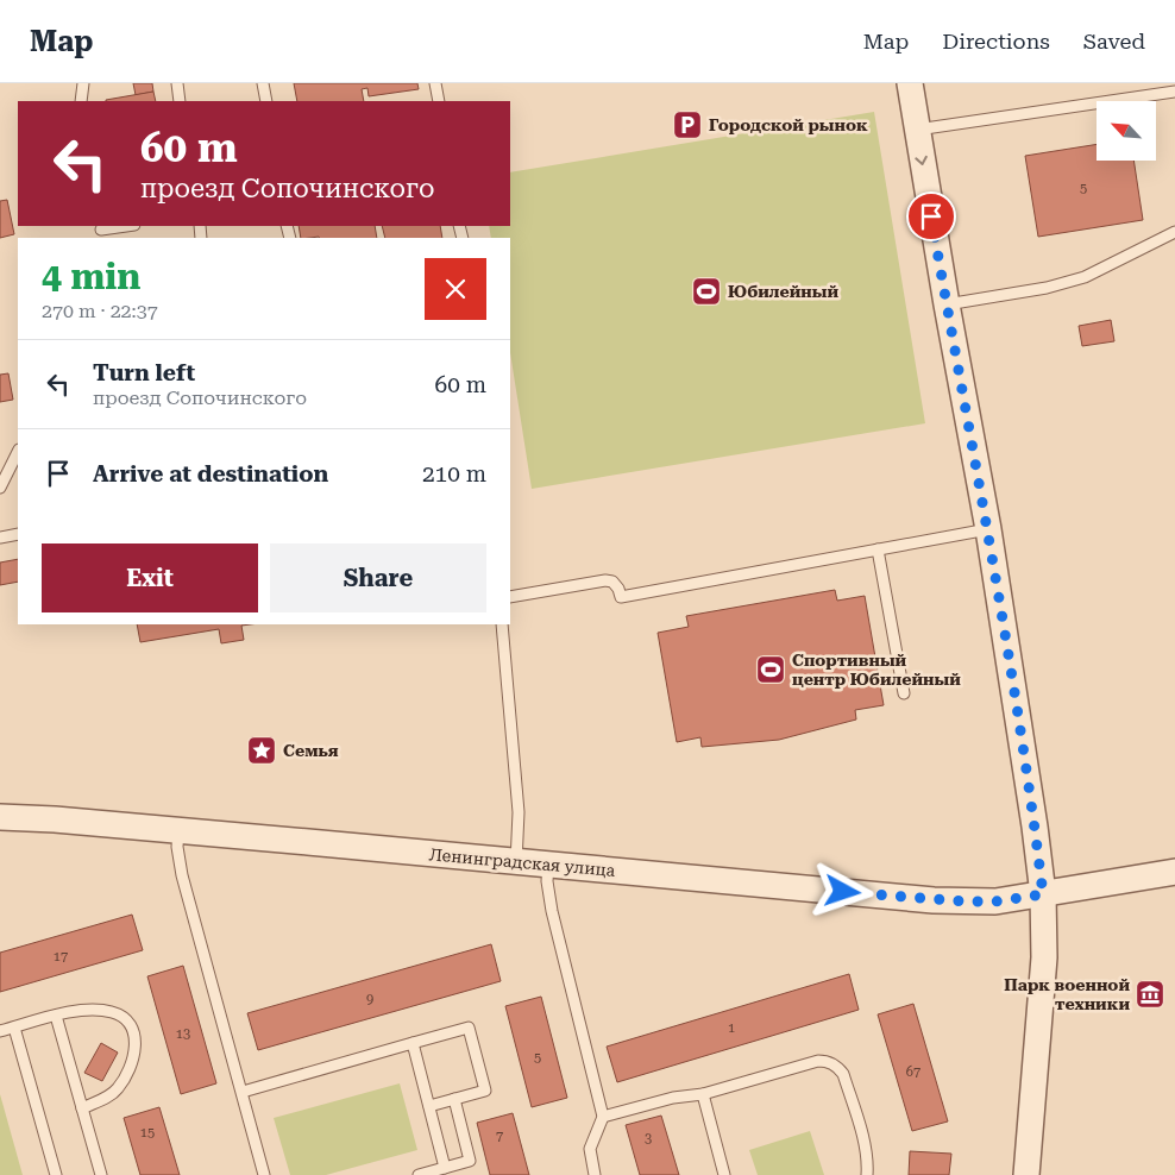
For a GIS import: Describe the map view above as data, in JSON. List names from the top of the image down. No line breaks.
{"streets":{"street":["Ленинградская улица"]},"places":{"parking":["Городской рынок"],"sports":["Юбилейный","Спортивный центр Юбилейный"],"place":["Семья"],"museum":["Парк военной техники"]},"house_numbers":["5","17","9","1","13","5","67","15","7","3"],"north":"top left","page":{"header":"Map","nav":["Map","Directions","Saved"],"turn":["60 m","проезд Сопочинского"],"heading":["4 min","270 m · 22:37"],"list":[{"name":"Turn left","note":"проезд Сопочинского","value":"60 m"},{"name":"Arrive at destination","value":"210 m"}],"buttons":["Exit","Share"]}}
